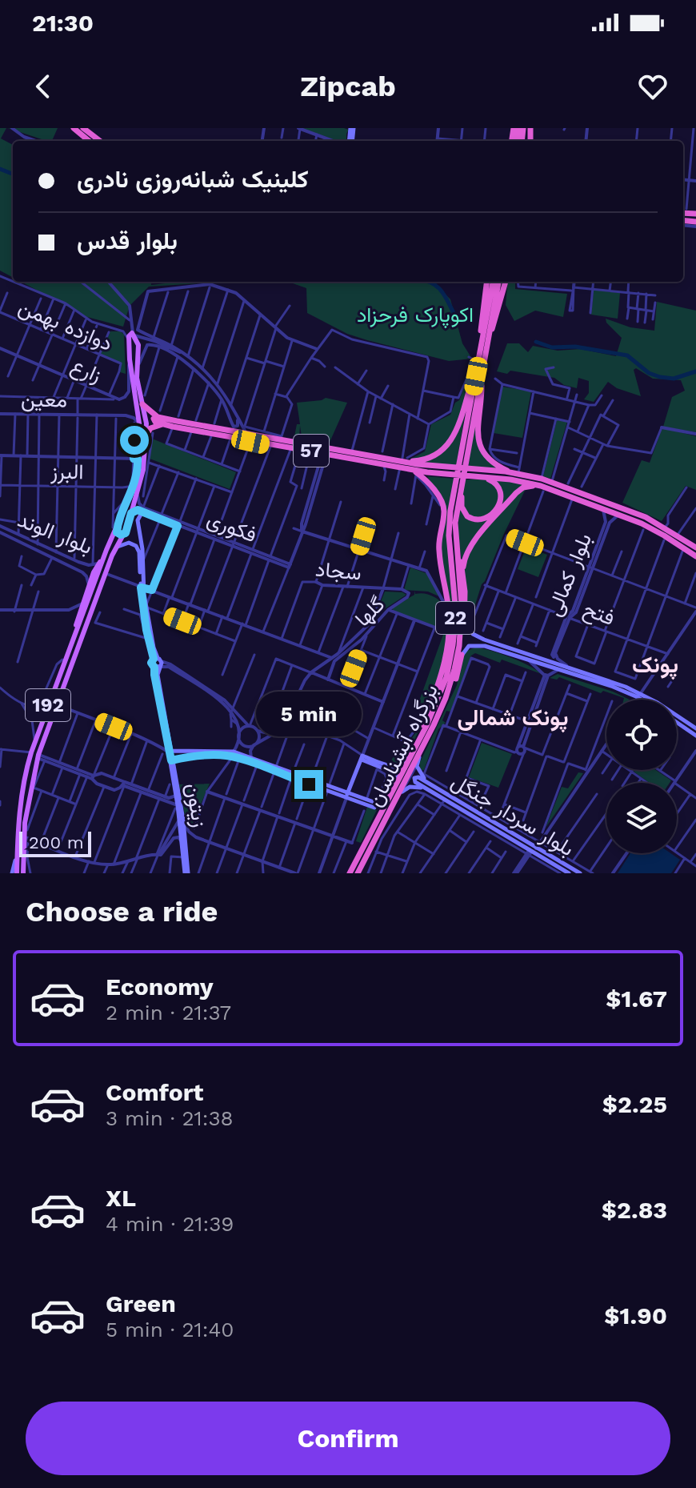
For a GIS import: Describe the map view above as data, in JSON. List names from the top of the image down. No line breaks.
{"streets":{"highway":["57","22","بزرگراه آبشناسان"],"main road":["192","زیتون","بلوار سردار جنگل"],"street":["دوازده بهمن","زارع","معین","البرز","فکوری","بلوار الوند","سجاد","بلوار کمالی","گلها","فتح"]},"crossings":[["دوازده بهمن","زارع"],["زارع","192"],["معین","192"],["57","بلوار کمالی"],["57","22"],["57","بزرگراه آبشناسان"],["البرز","192"],["سجاد","گلها"],["بلوار کمالی","فتح"],["22","بزرگراه آبشناسان"]],"districts":["پونک","پونک شمالی"],"parks":["اکوپارک فرحزاد"],"scale_bar":"200 m","page":{"status":"21:30","header":"Zipcab","banner":["کلینیک شبانه‌روزی نادری","بلوار قدس"],"bubble":"5 min","scale":"200 m","heading":"Choose a ride","list":[{"name":"Economy","note":"2 min · 21:37","value":"$1.67"},{"name":"Comfort","note":"3 min · 21:38","value":"$2.25"},{"name":"XL","note":"4 min · 21:39","value":"$2.83"},{"name":"Green","note":"5 min · 21:40","value":"$1.90"}],"buttons":"Confirm"}}
